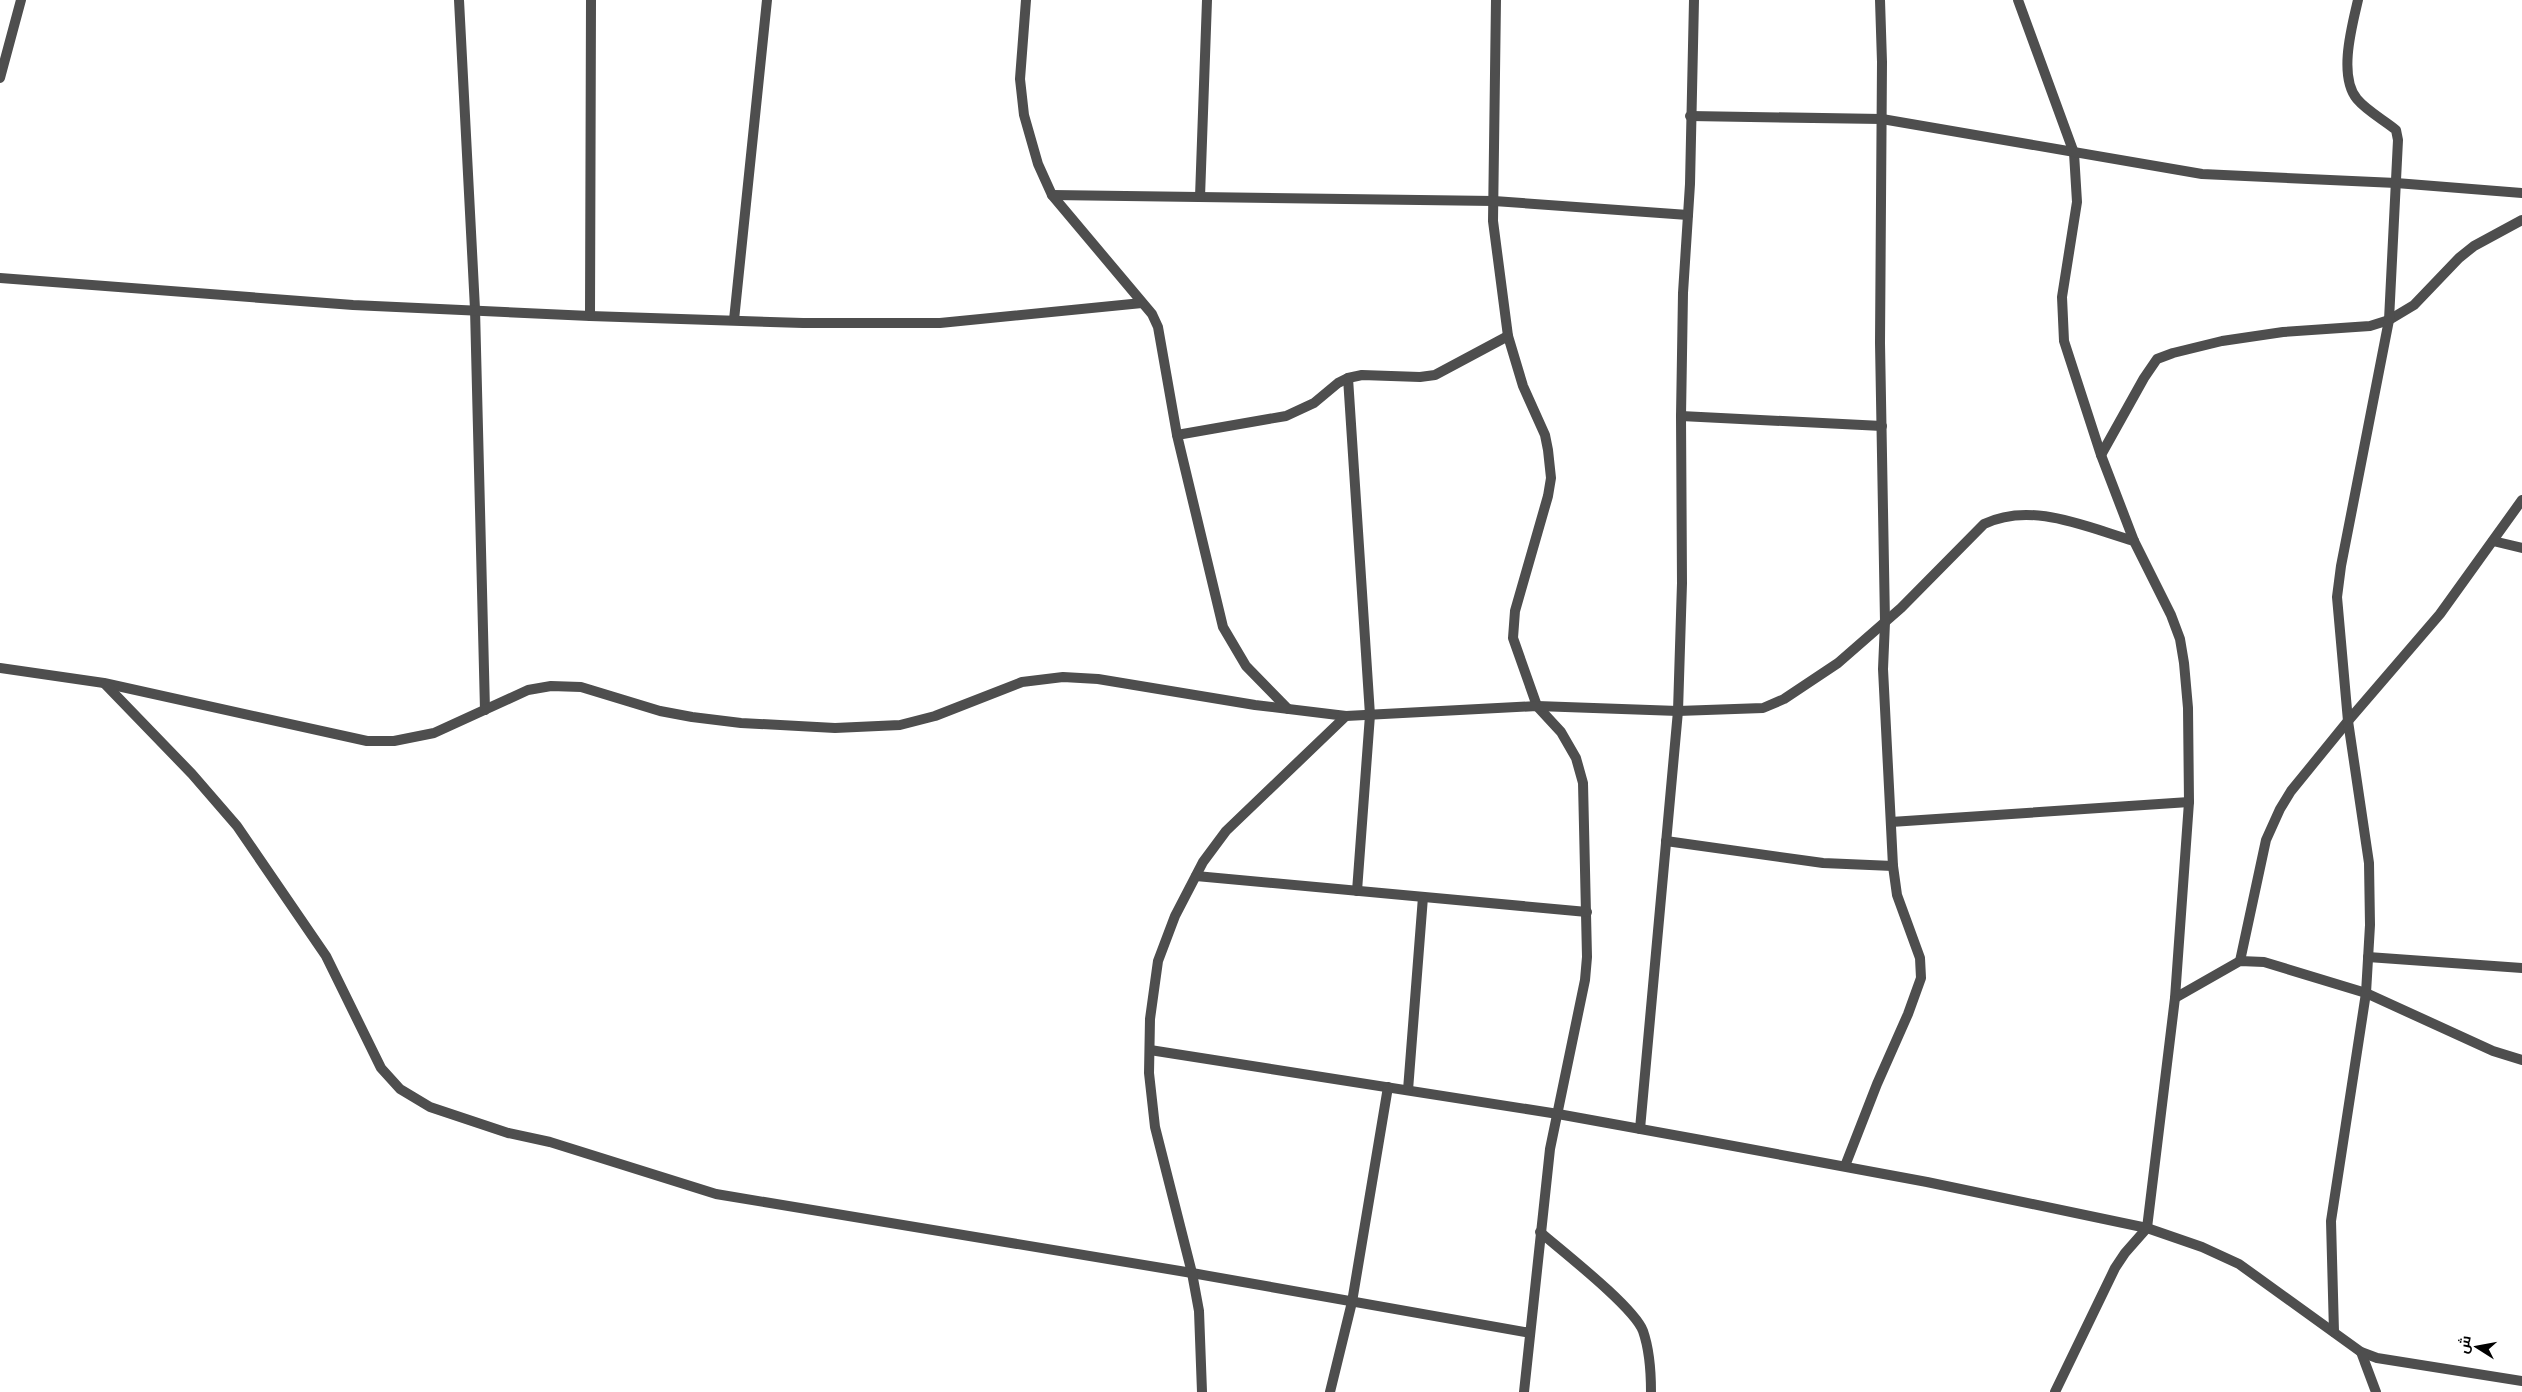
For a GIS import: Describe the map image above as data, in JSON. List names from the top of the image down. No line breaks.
{"north":"left"}
